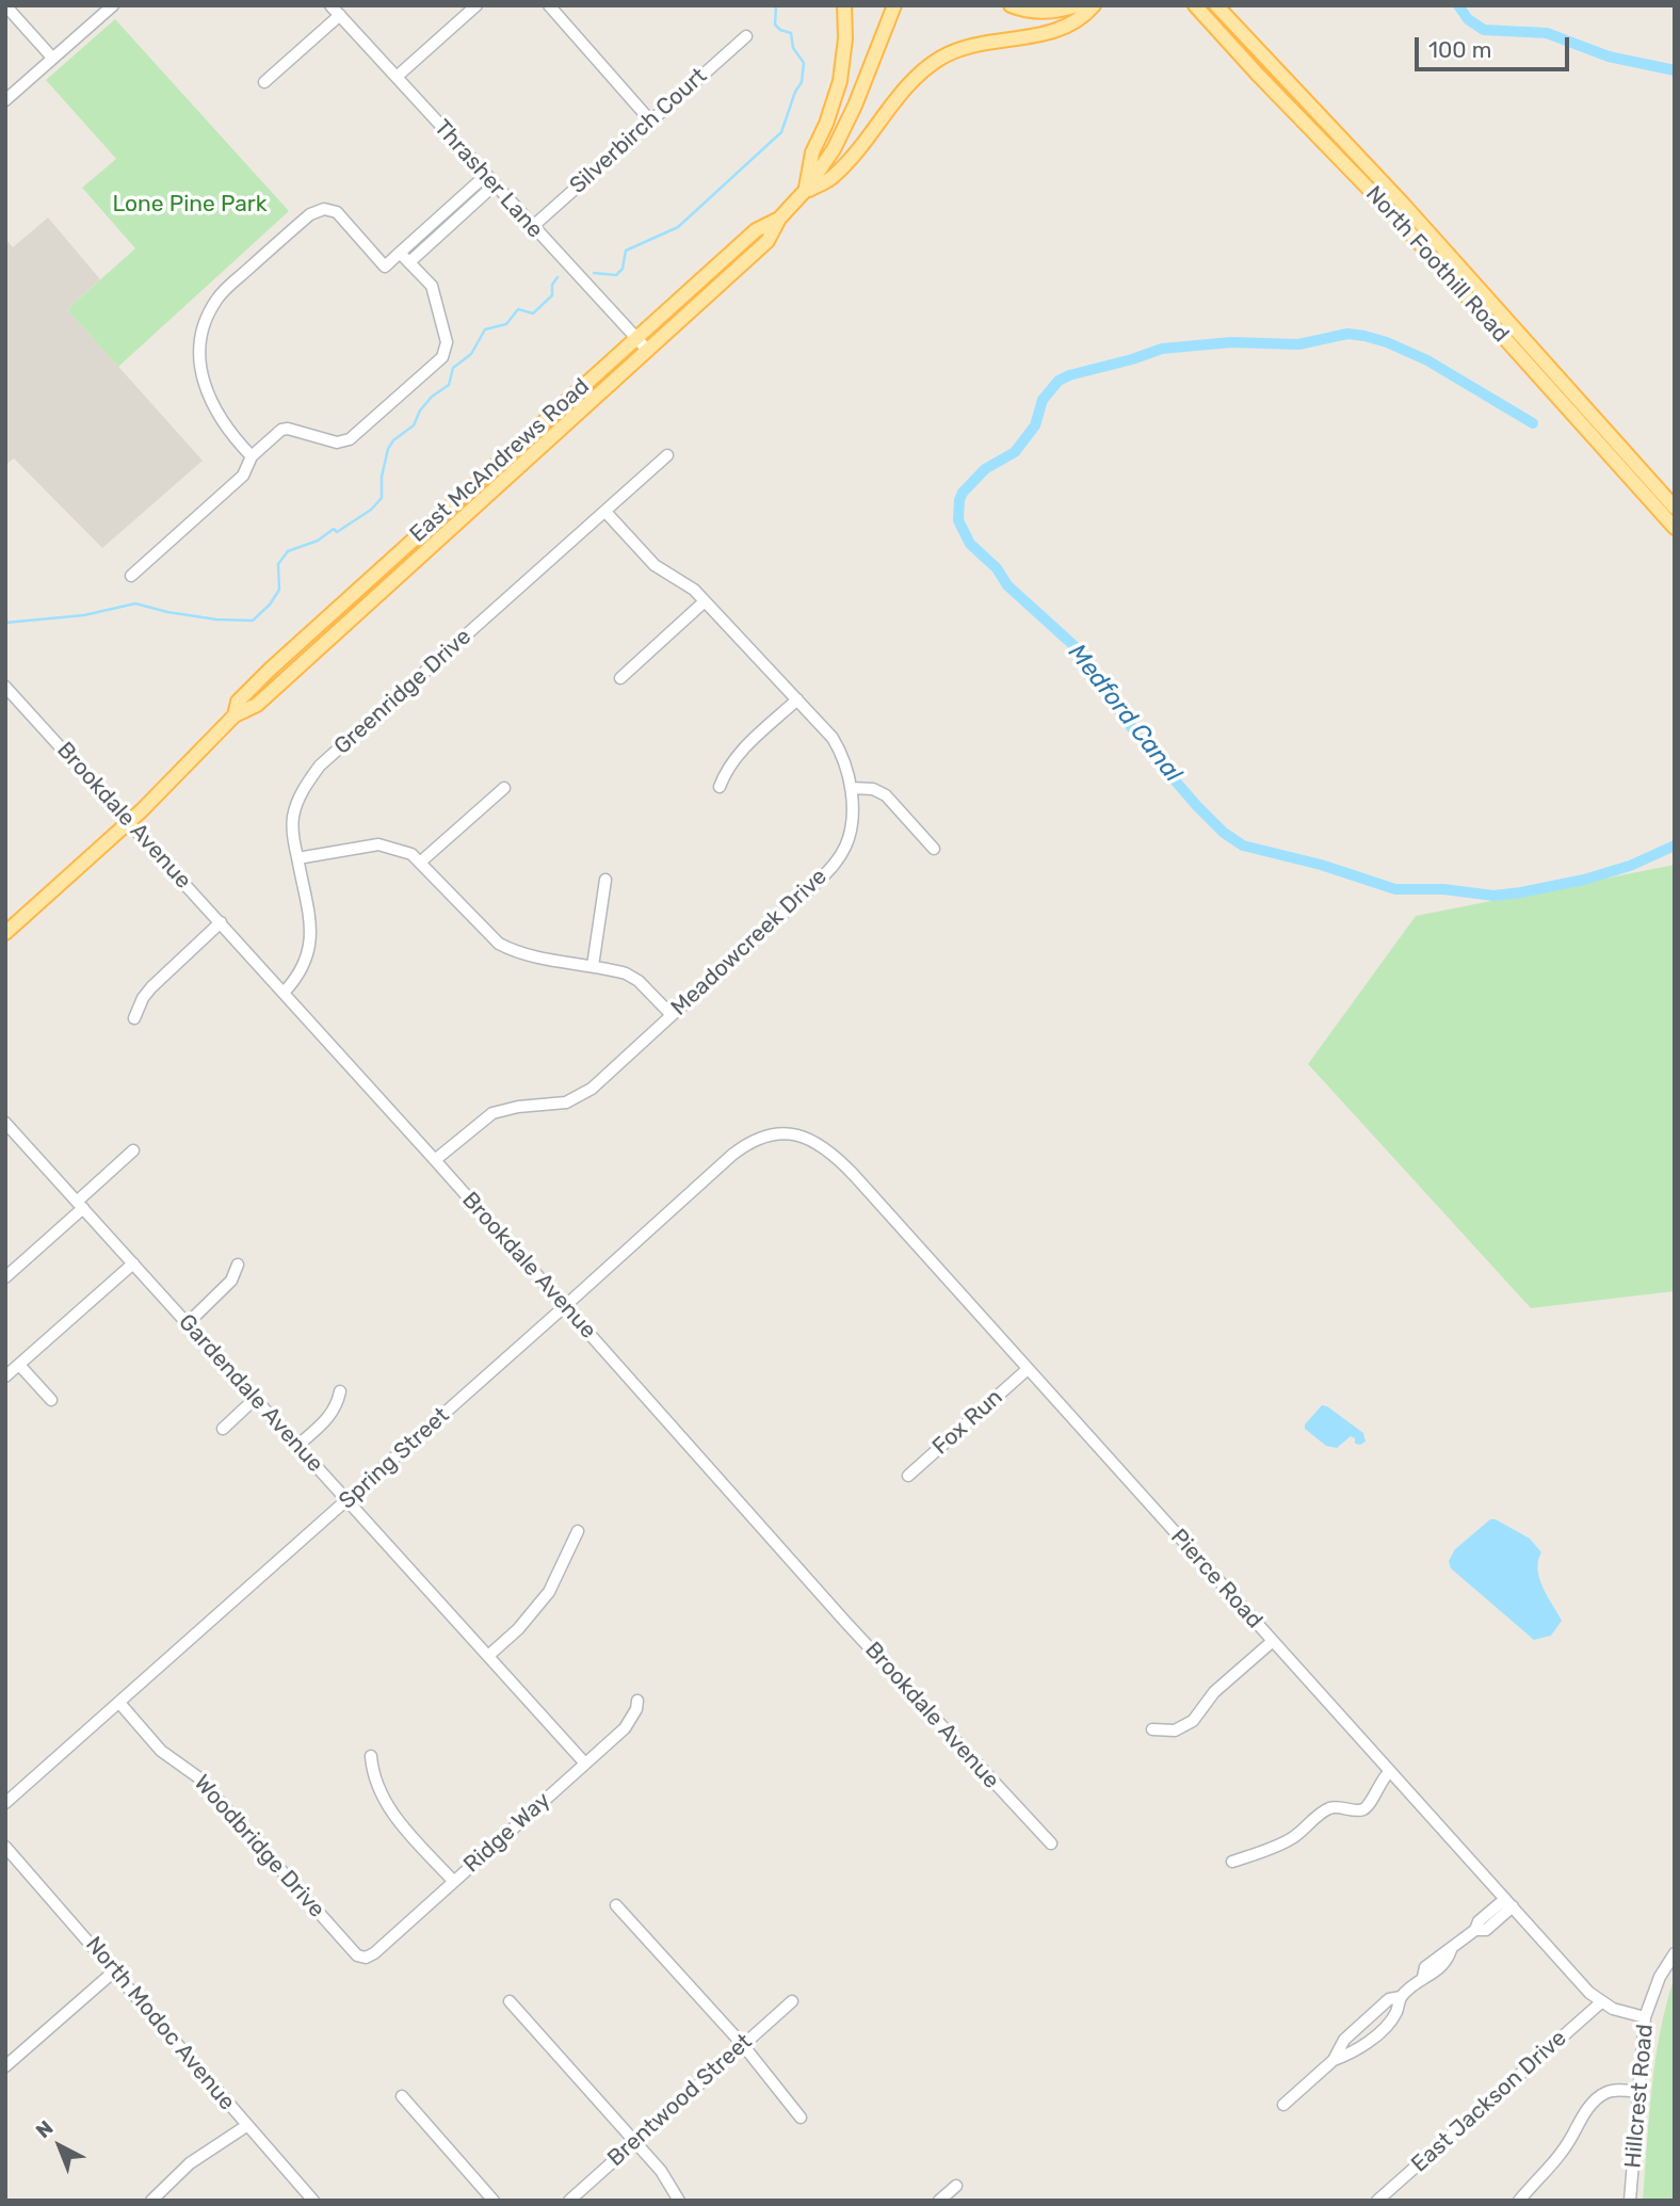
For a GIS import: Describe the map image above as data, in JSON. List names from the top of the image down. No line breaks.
{"streets":{"main road":["North Foothill Road","East McAndrews Road"],"street":["Silverbirch Court","Thrasher Lane","Greenridge Drive","Brookdale Avenue","Meadowcreek Drive","Gardendale Avenue","Fox Run","Spring Street","Pierce Road","Ridge Way","Woodbridge Drive","North Modoc Avenue","Hillcrest Road","Brentwood Street","East Jackson Drive"]},"crossings":[["Silverbirch Court","Thrasher Lane"],["Thrasher Lane","East McAndrews Road"],["East McAndrews Road","Brookdale Avenue"],["Greenridge Drive","Brookdale Avenue"],["Greenridge Drive","Meadowcreek Drive"],["Brookdale Avenue","Meadowcreek Drive"],["Brookdale Avenue","Spring Street"],["Gardendale Avenue","Spring Street"],["Gardendale Avenue","Ridge Way"],["Fox Run","Pierce Road"],["Spring Street","Pierce Road"],["Spring Street","Woodbridge Drive"],["Pierce Road","Hillcrest Road"],["Pierce Road","East Jackson Drive"],["Ridge Way","Woodbridge Drive"]],"water":["Medford Canal"],"parks":["Lone Pine Park"],"scale_bar":"100 m","north":"top left"}
